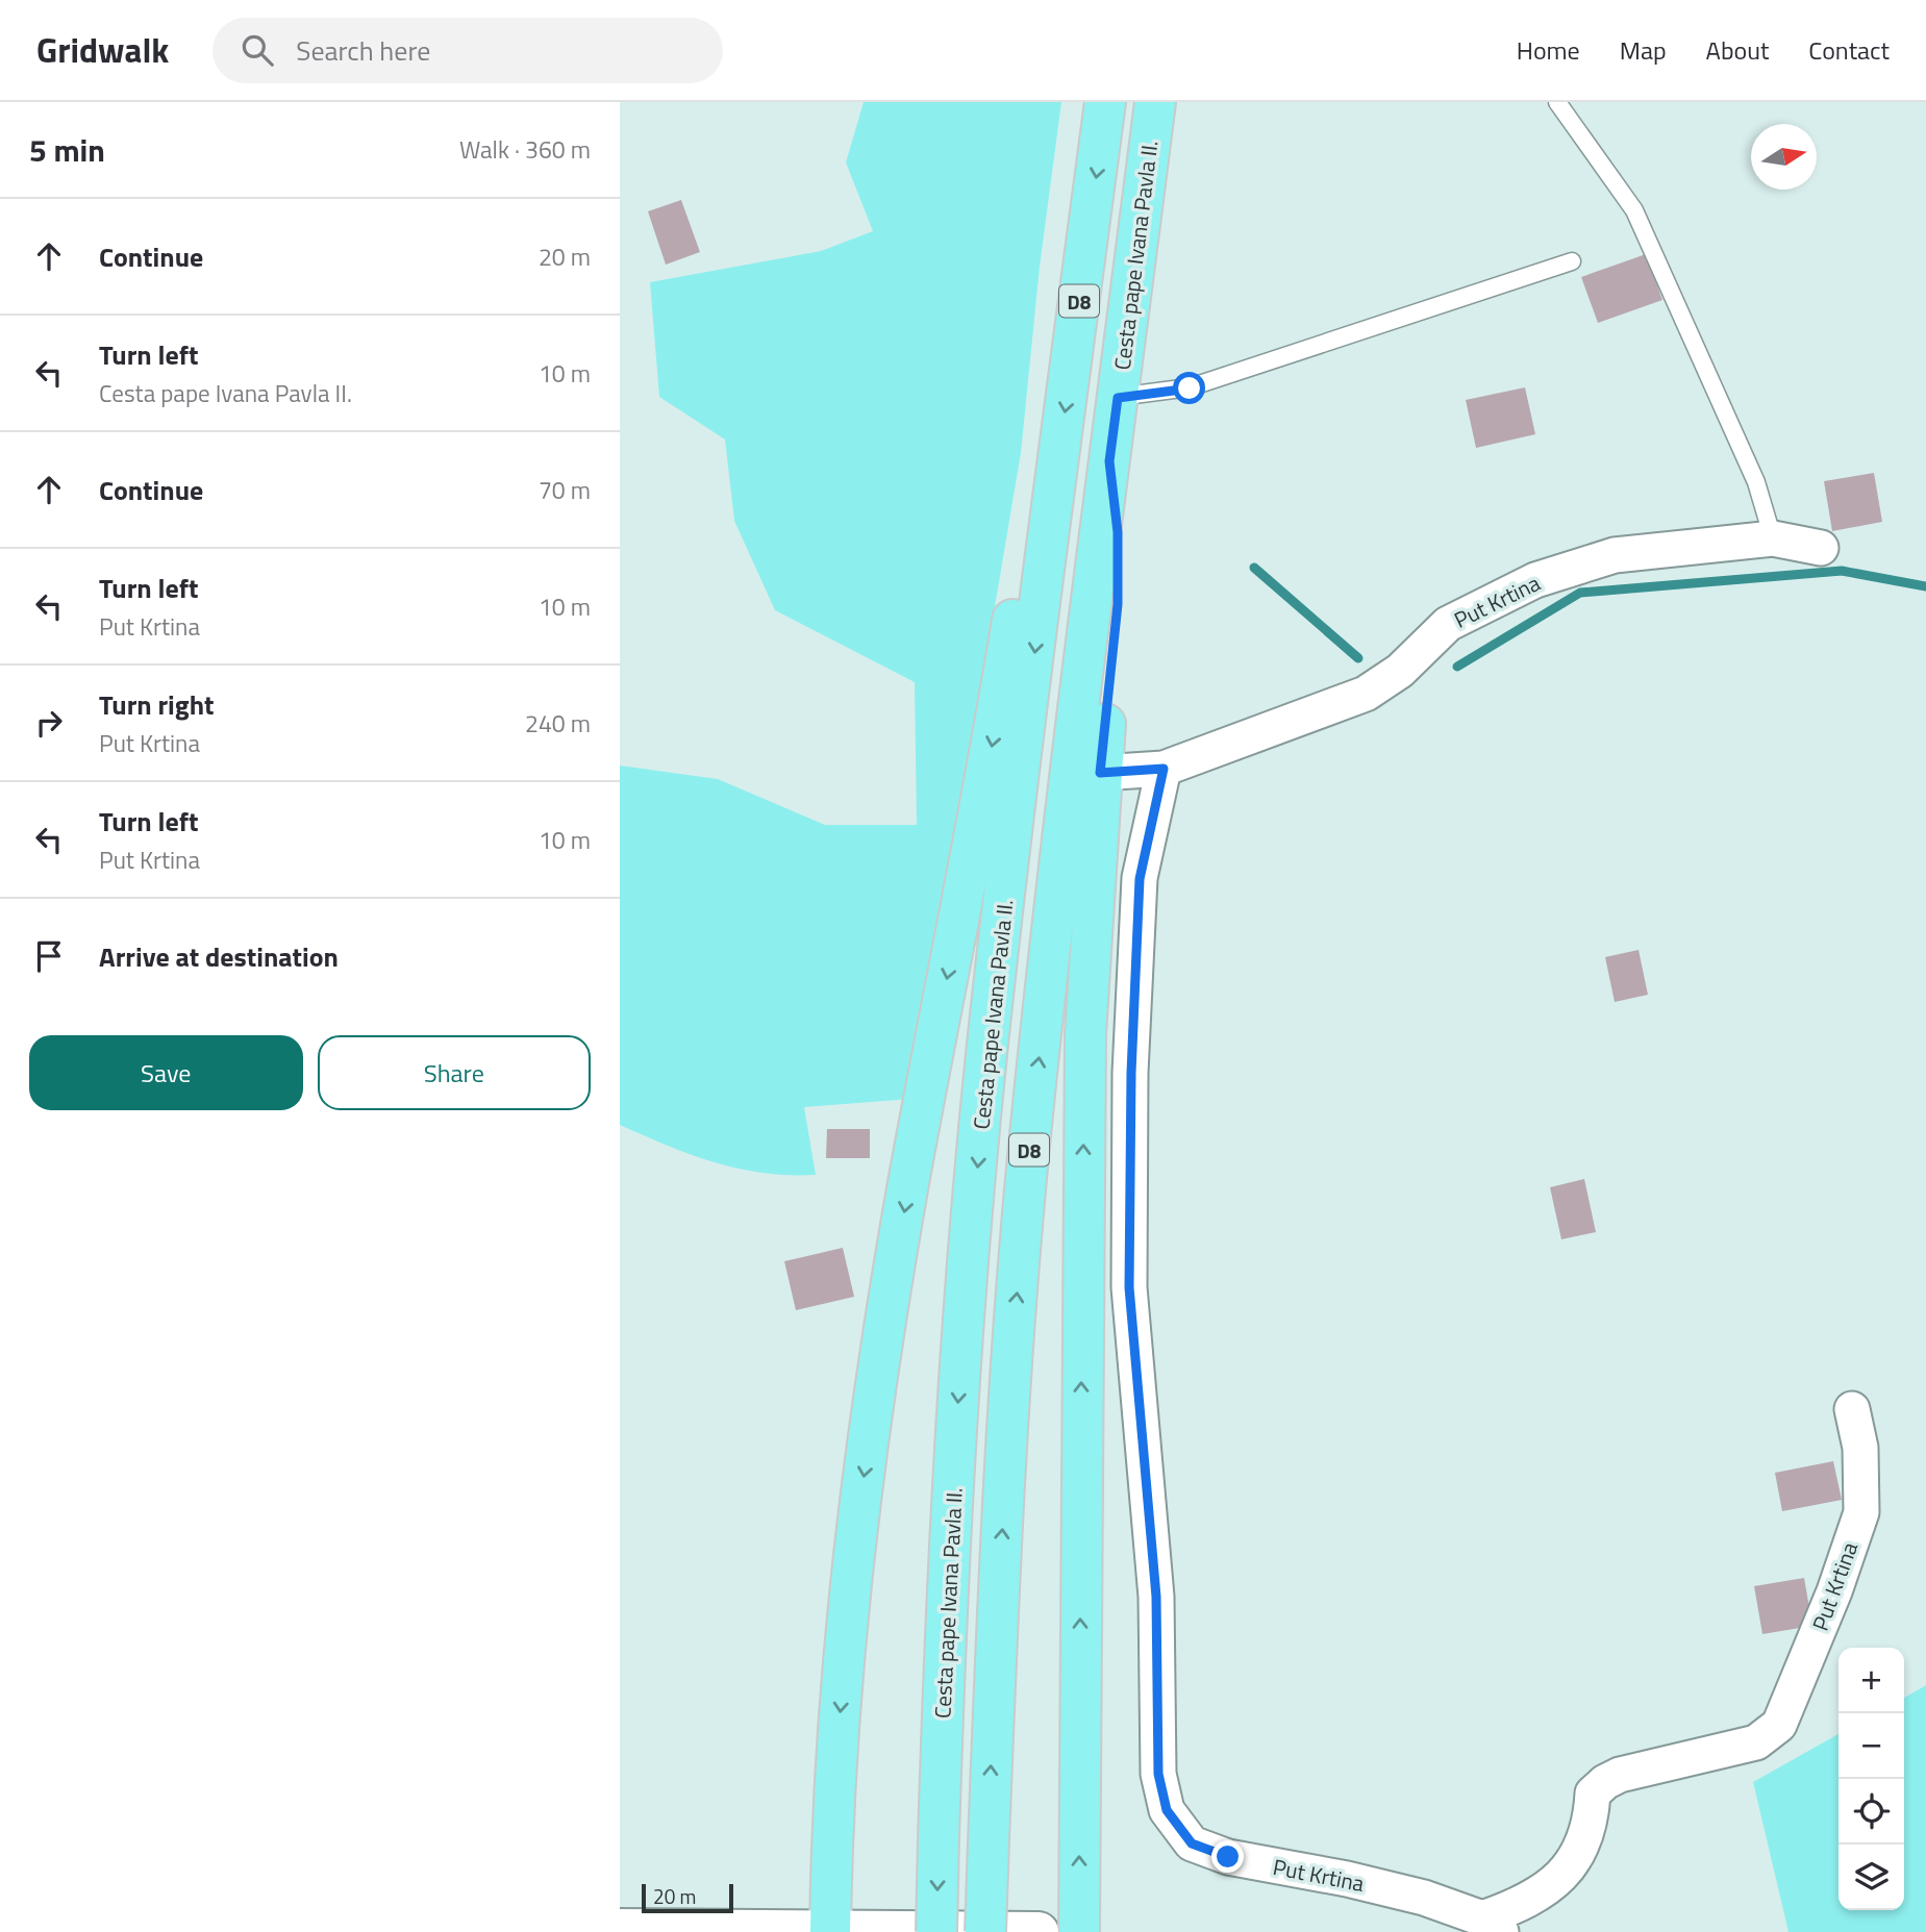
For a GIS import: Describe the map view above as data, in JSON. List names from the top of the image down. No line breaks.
{"streets":{"main road":["Cesta pape Ivana Pavla II.","D8"],"street":["Put Krtina"]},"scale_bar":"20 m","north":"right","page":{"header":"Gridwalk","search":"Search here","nav":["Home","Map","About","Contact"],"heading":["5 min","Walk · 360 m"],"list":[["Continue","20 m"],["Turn left","Cesta pape Ivana Pavla II.","10 m"],["Continue","70 m"],["Turn left","Put Krtina","10 m"],["Turn right","Put Krtina","240 m"],["Turn left","Put Krtina","10 m"],"Arrive at destination"],"buttons":["Save","Share"],"map_buttons":["+","−"],"scale":"20 m"}}
